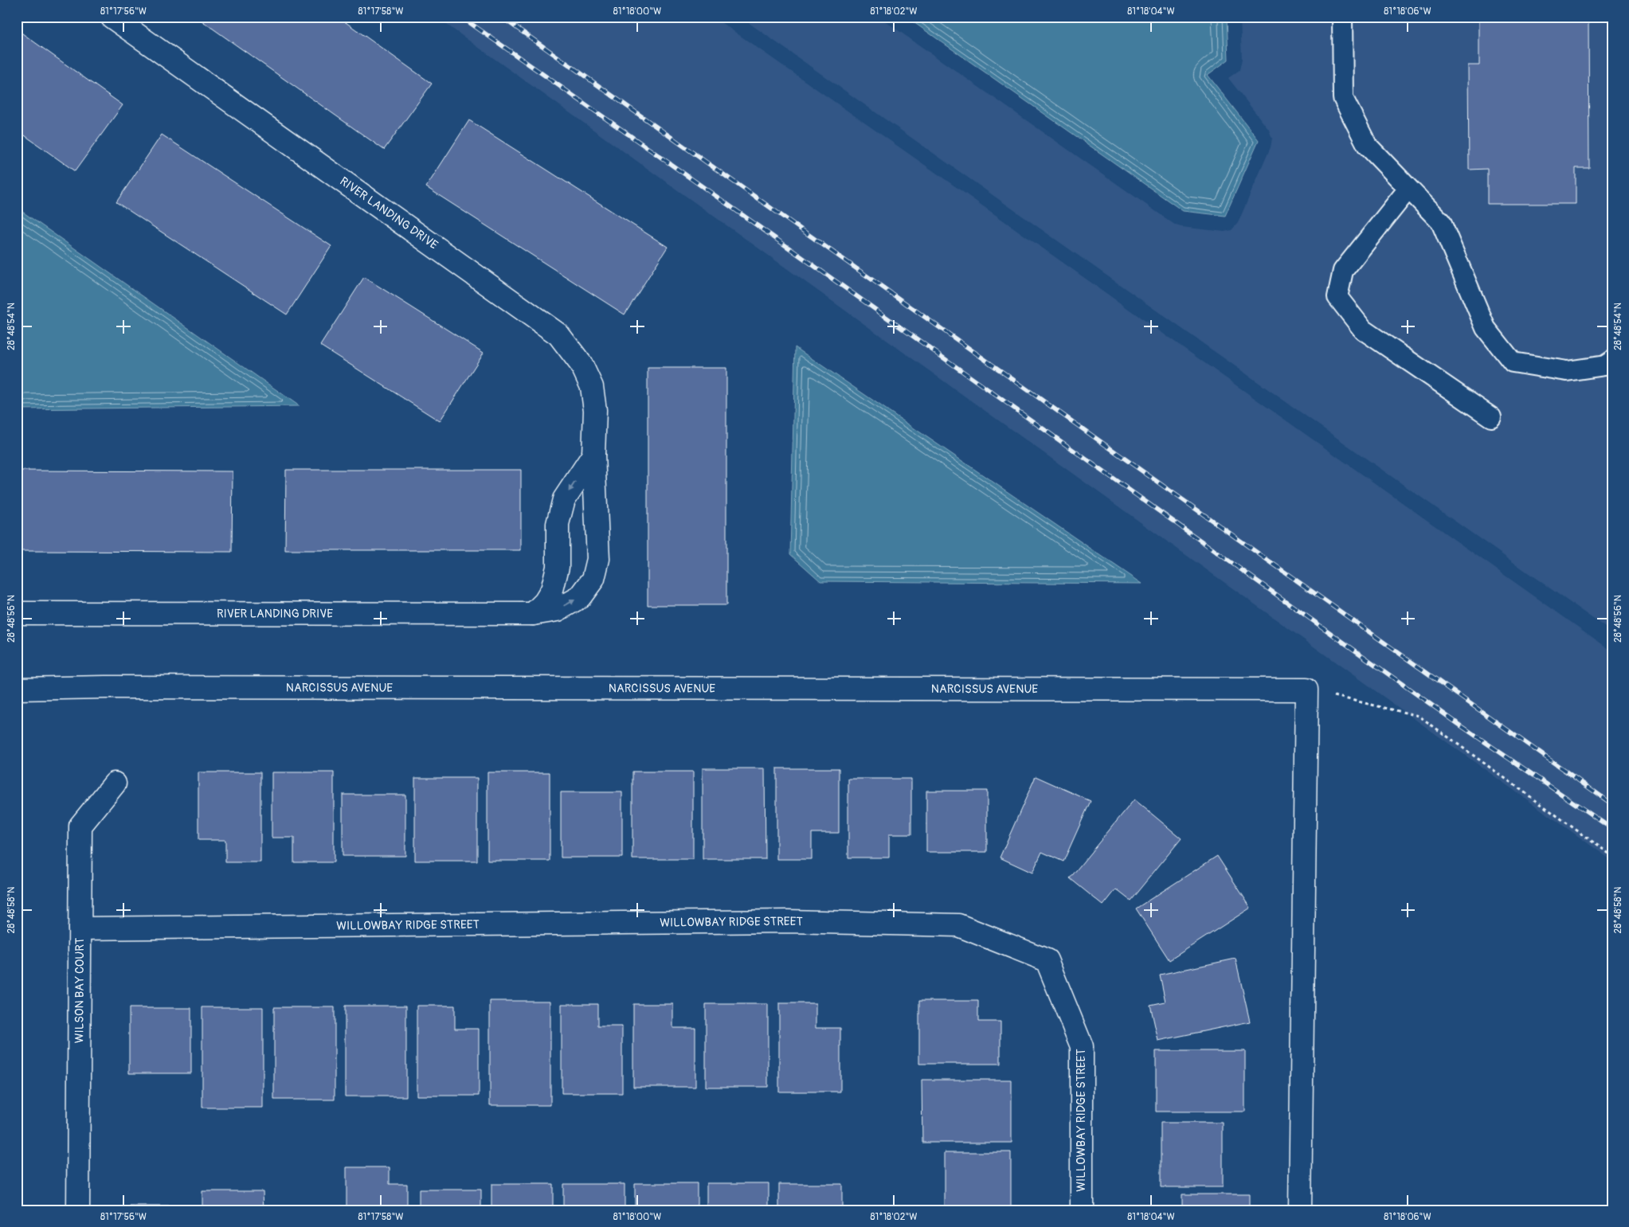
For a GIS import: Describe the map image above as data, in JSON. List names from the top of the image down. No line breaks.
{"streets":{"street":["RIVER LANDING DRIVE","NARCISSUS AVENUE","WILLOWBAY RIDGE STREET","WILSON BAY COURT"]},"crossings":[["WILLOWBAY RIDGE STREET","WILSON BAY COURT"]],"coordinates":["81°17'56\"W","81°17'58\"W","81°18'00\"W","81°18'02\"W","81°18'04\"W","81°18'06\"W","28°48'54\"N","28°48'56\"N","28°48'58\"N"]}
